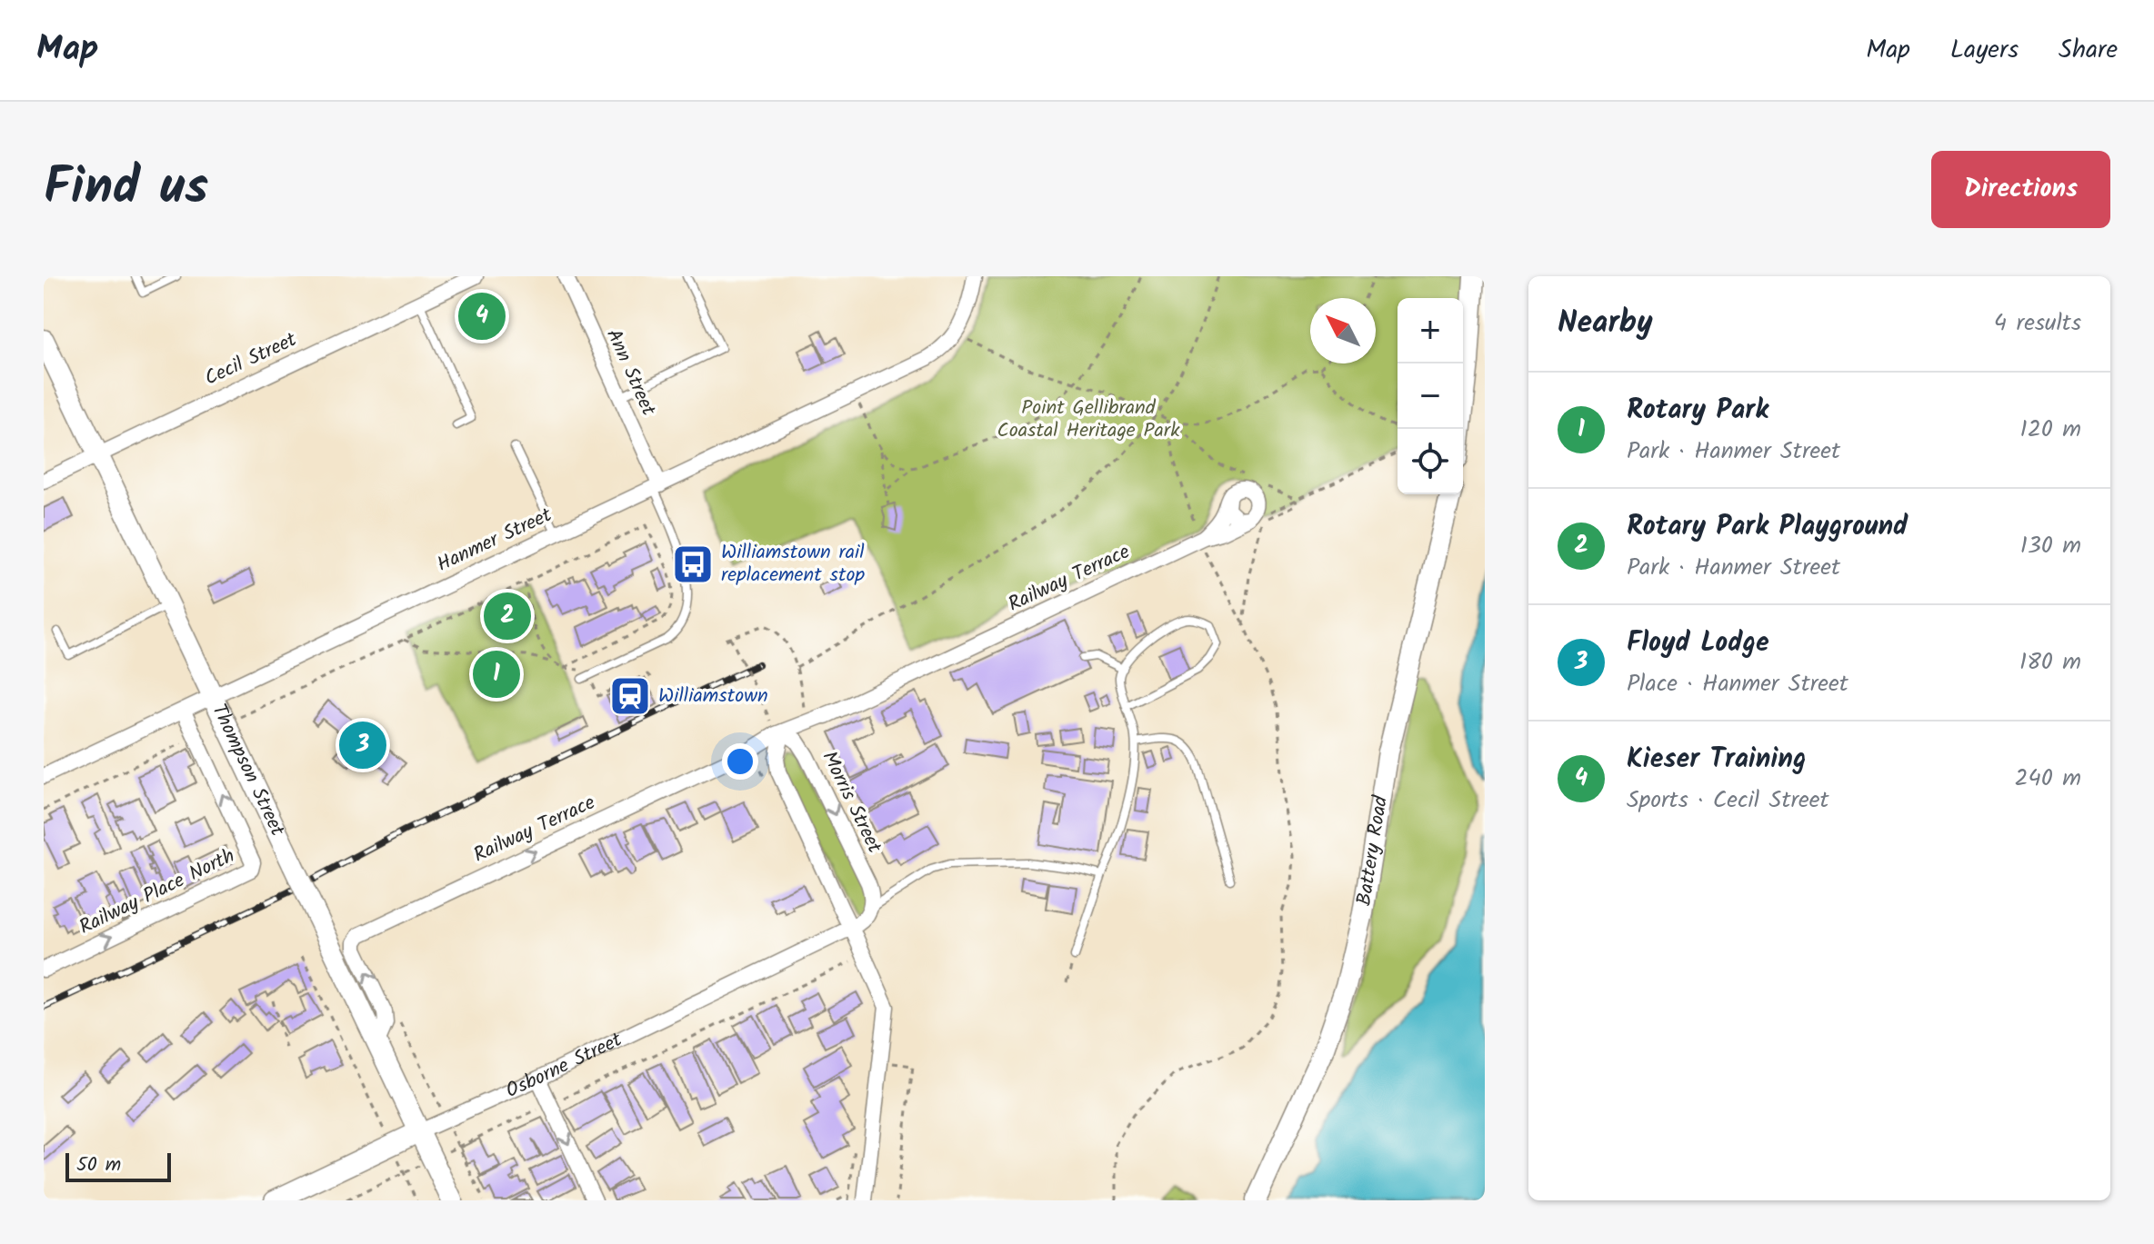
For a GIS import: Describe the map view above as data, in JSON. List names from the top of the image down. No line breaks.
{"streets":{"street":["Cecil Street","Ann Street","Hanmer Street","Railway Terrace","Thompson Street","Morris Street","Battery Road","Railway Place North","Osborne Street"]},"crossings":[["Cecil Street","Thompson Street"],["Ann Street","Hanmer Street"],["Hanmer Street","Thompson Street"],["Hanmer Street","Railway Place North"],["Railway Terrace","Thompson Street"],["Railway Terrace","Morris Street"],["Thompson Street","Osborne Street"]],"one_way":["Railway Terrace"],"parks":["Point Gellibrand Coastal Heritage Park"],"places":{"bus stop":["Williamstown rail replacement stop"],"station":["Williamstown"]},"scale_bar":"50 m","north":"top left","page":{"header":"Map","nav":["Map","Layers","Share"],"title":"Find us","buttons":"Directions","heading":["Nearby","4 results"],"pins":["4","2","1","3"],"map_buttons":["+","−"],"list":[{"mark":"1","name":"Rotary Park","note":"Park · Hanmer Street","value":"120 m"},{"mark":"2","name":"Rotary Park Playground","note":"Park · Hanmer Street","value":"130 m"},{"mark":"3","name":"Floyd Lodge","note":"Place · Hanmer Street","value":"180 m"},{"mark":"4","name":"Kieser Training","note":"Sports · Cecil Street","value":"240 m"}],"scale":"50 m"}}
